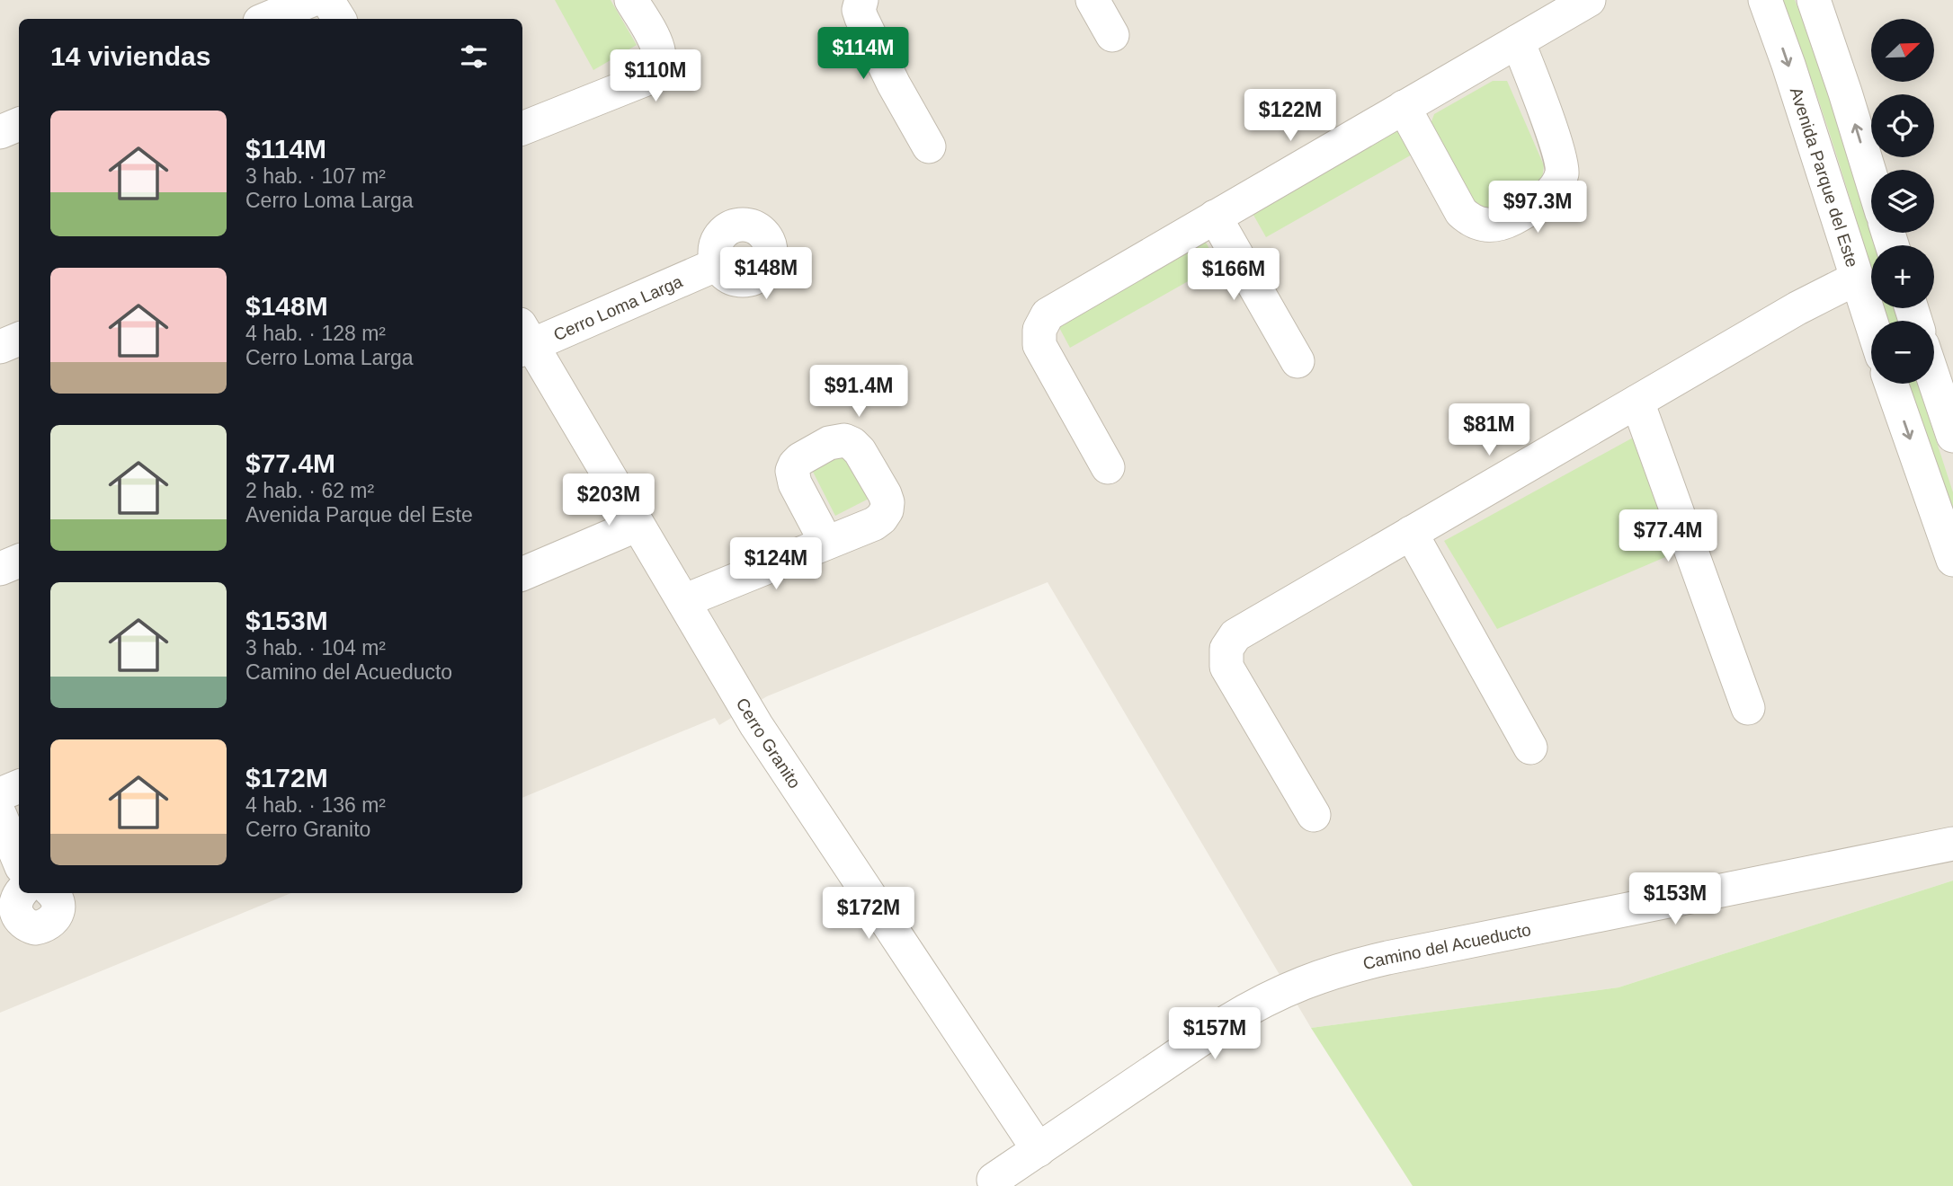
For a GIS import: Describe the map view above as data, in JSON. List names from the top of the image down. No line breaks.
{"streets":{"street":["Avenida Parque del Este","Cerro Loma Larga","Cerro Granito","Camino del Acueducto"]},"crossings":[["Cerro Loma Larga","Cerro Granito"],["Cerro Granito","Camino del Acueducto"]],"north":"top right","page":{"map_buttons":["+","−"],"heading":"14 viviendas","price":["$114M","$110M","$122M","$97.3M","$148M","$166M","$91.4M","$81M","$203M","$77.4M","$124M","$153M","$172M","$157M"],"list":[{"name":"$114M","note":"3 hab. · 107 m² · Cerro Loma Larga"},{"name":"$148M","note":"4 hab. · 128 m² · Cerro Loma Larga"},{"name":"$77.4M","note":"2 hab. · 62 m² · Avenida Parque del Este"},{"name":"$153M","note":"3 hab. · 104 m² · Camino del Acueducto"},{"name":"$172M","note":"4 hab. · 136 m² · Cerro Granito"}]}}
